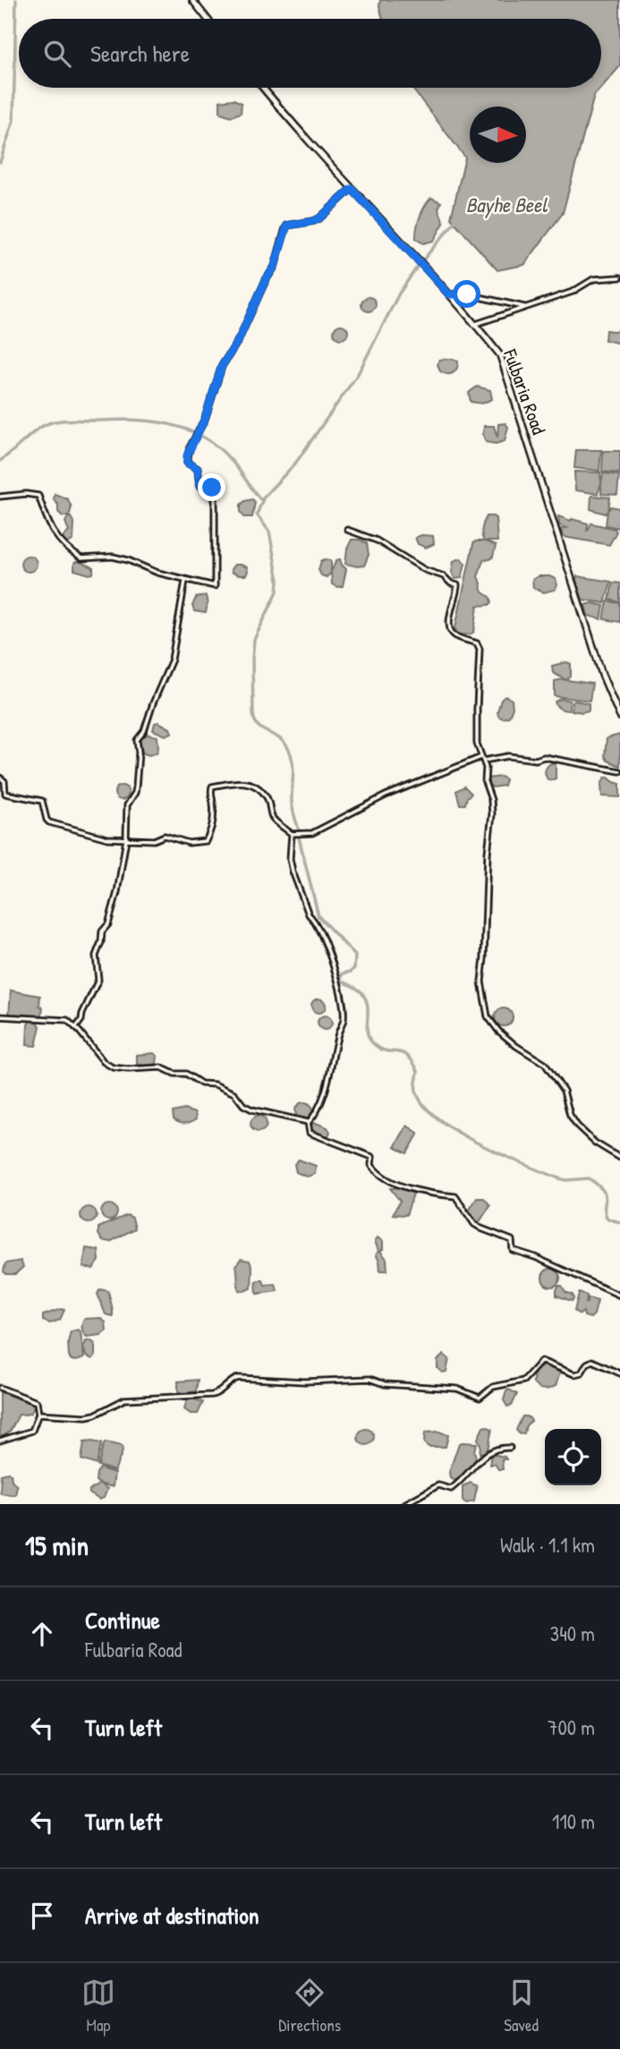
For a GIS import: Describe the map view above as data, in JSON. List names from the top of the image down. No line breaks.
{"streets":{"main road":["Fulbaria Road"]},"water":["Bayhe Beel"],"north":"right","page":{"search":"Search here","heading":["15 min","Walk · 1.1 km"],"list":[["Continue","Fulbaria Road","340 m"],["Turn left","700 m"],["Turn left","110 m"],"Arrive at destination"],"nav":["Map","Directions","Saved"]}}
